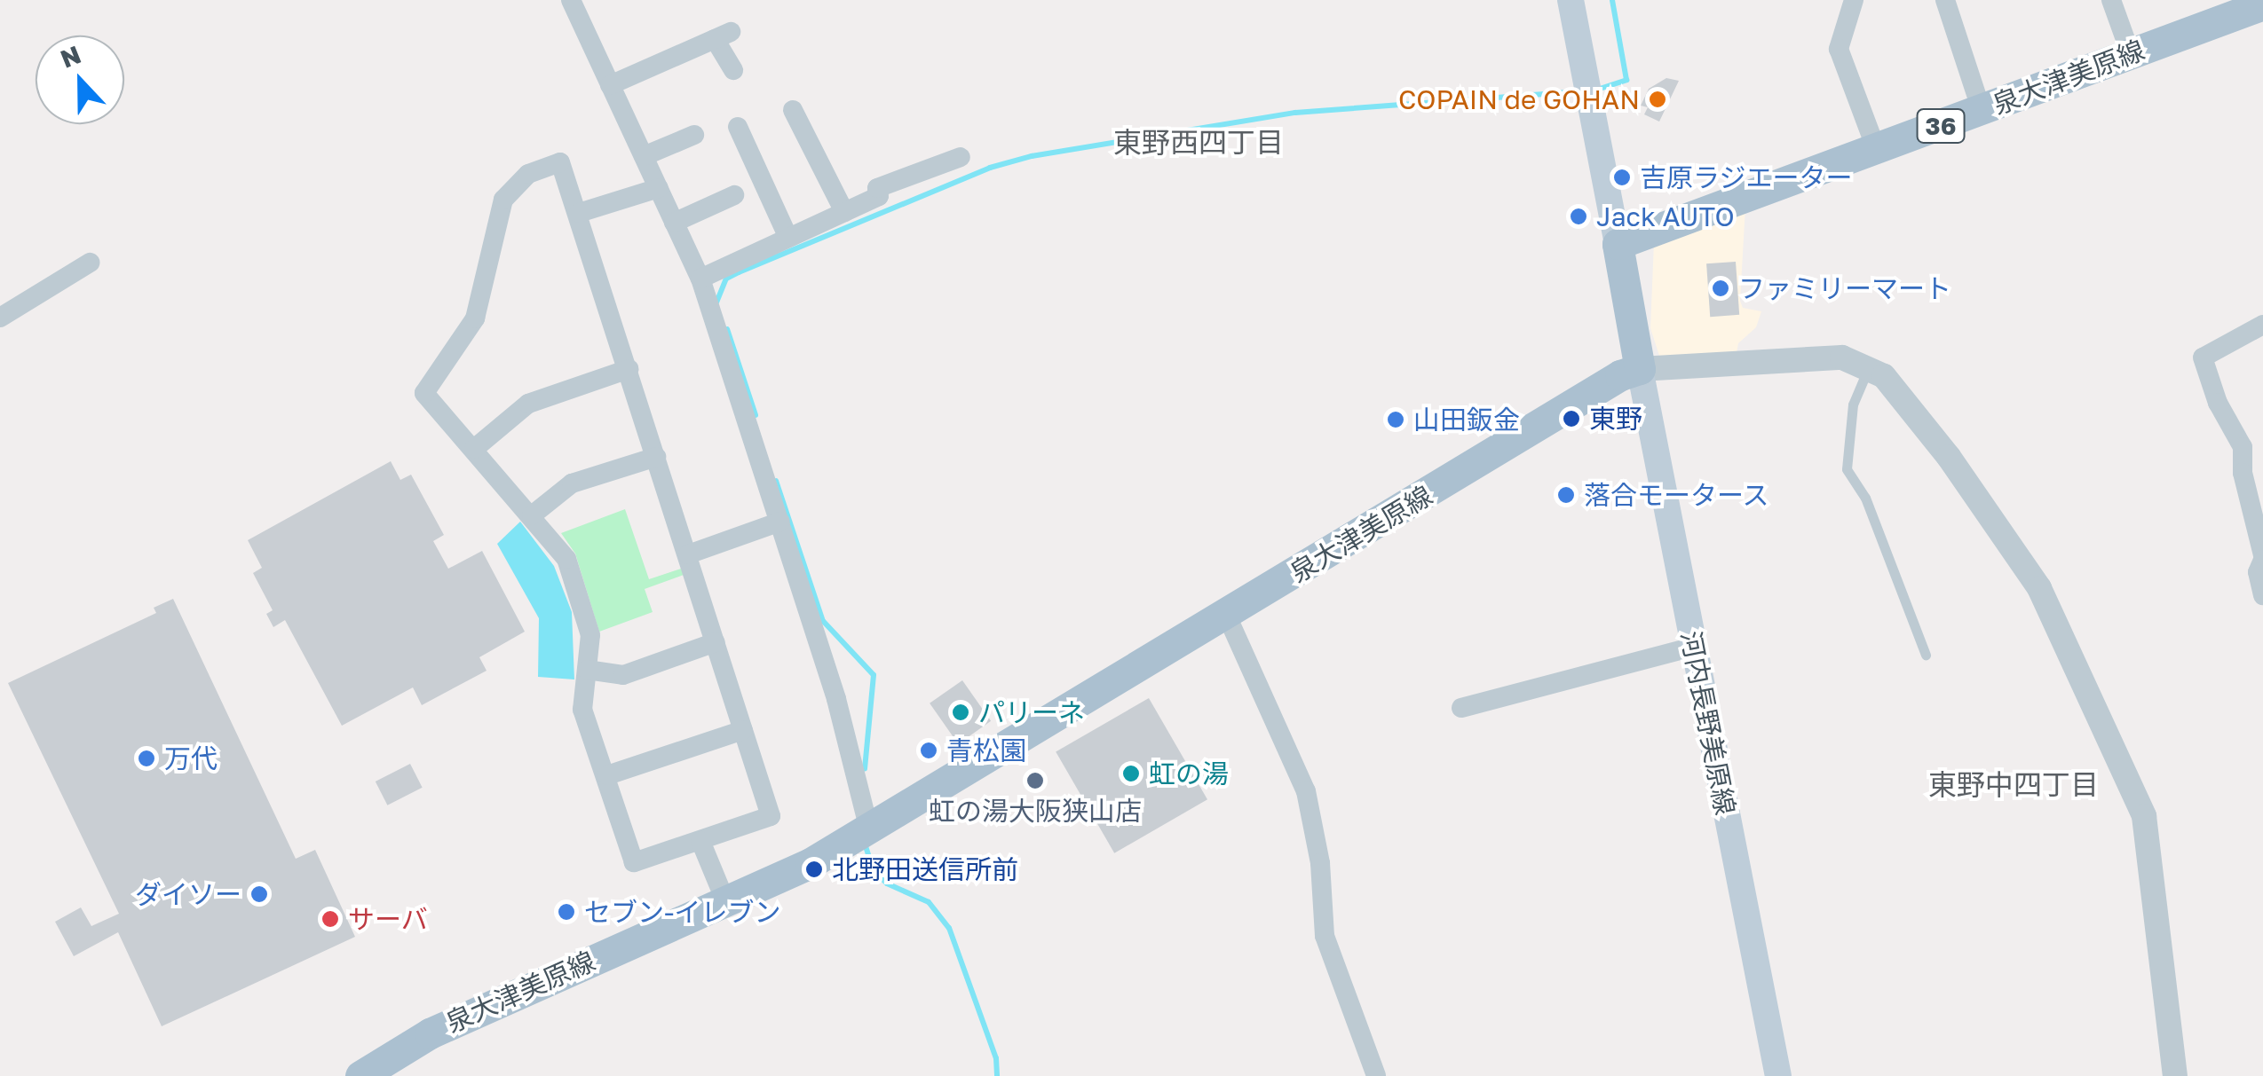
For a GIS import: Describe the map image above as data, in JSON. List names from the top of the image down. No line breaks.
{"streets":{"main road":["泉大津美原線","36","河内長野美原線"]},"crossings":[["泉大津美原線","河内長野美原線"]],"districts":["東野西四丁目","東野中四丁目"],"places":["COPAIN de GOHAN","吉原ラジエーター","Jack AUTO","ファミリーマート","東野","山田鈑金","落合モータース","パリーネ","青松園","万代","虹の湯","虹の湯大阪狭山店","北野田送信所前","ダイソー","セブン-イレブン","サーバ"],"north":"top"}
